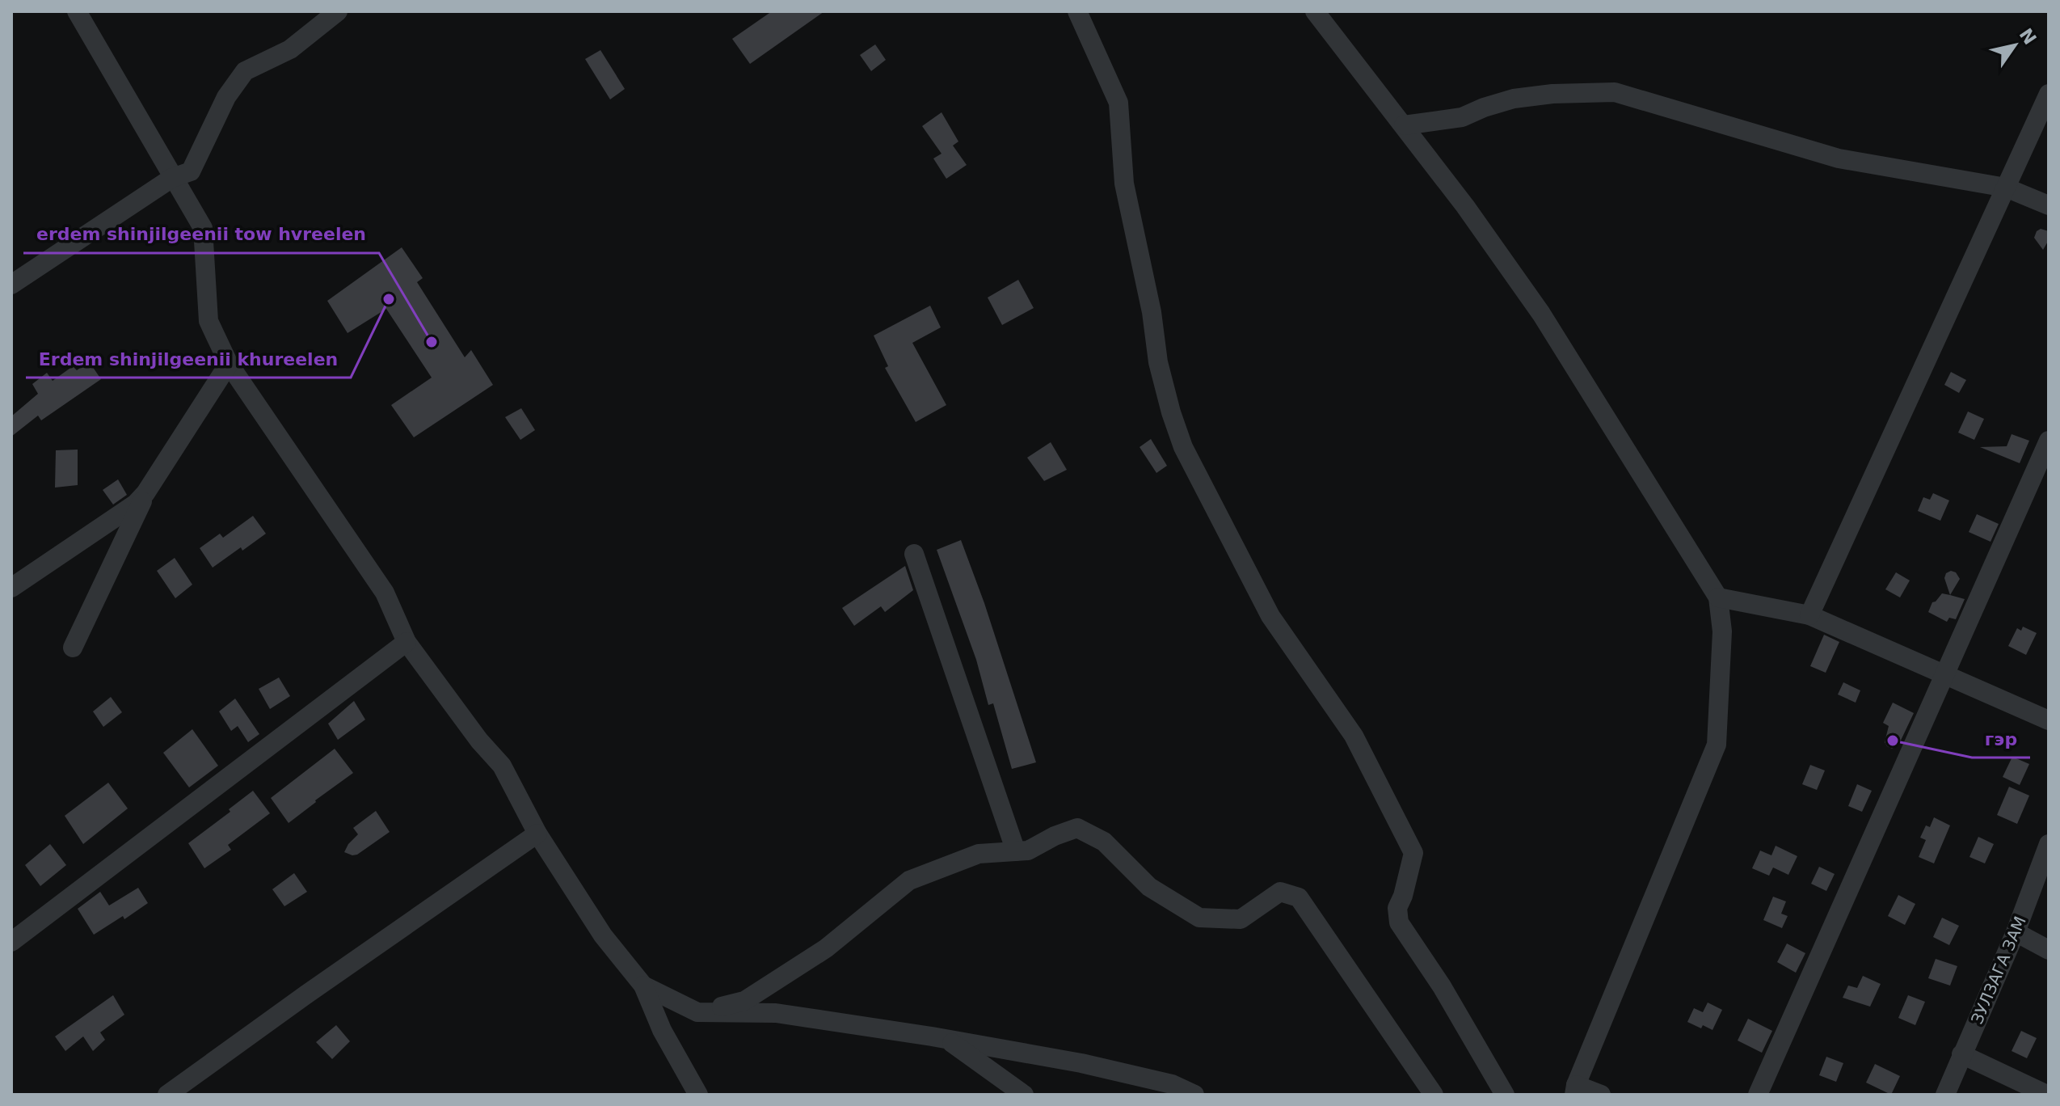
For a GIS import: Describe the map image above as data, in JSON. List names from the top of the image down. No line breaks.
{"streets":{"street":["ЗУЛЗАГА ЗАМ"]},"places":["Erdem shinjilgeenii khureelen","erdem shinjilgeenii tow hvreelen","гэр"],"north":"top right"}
